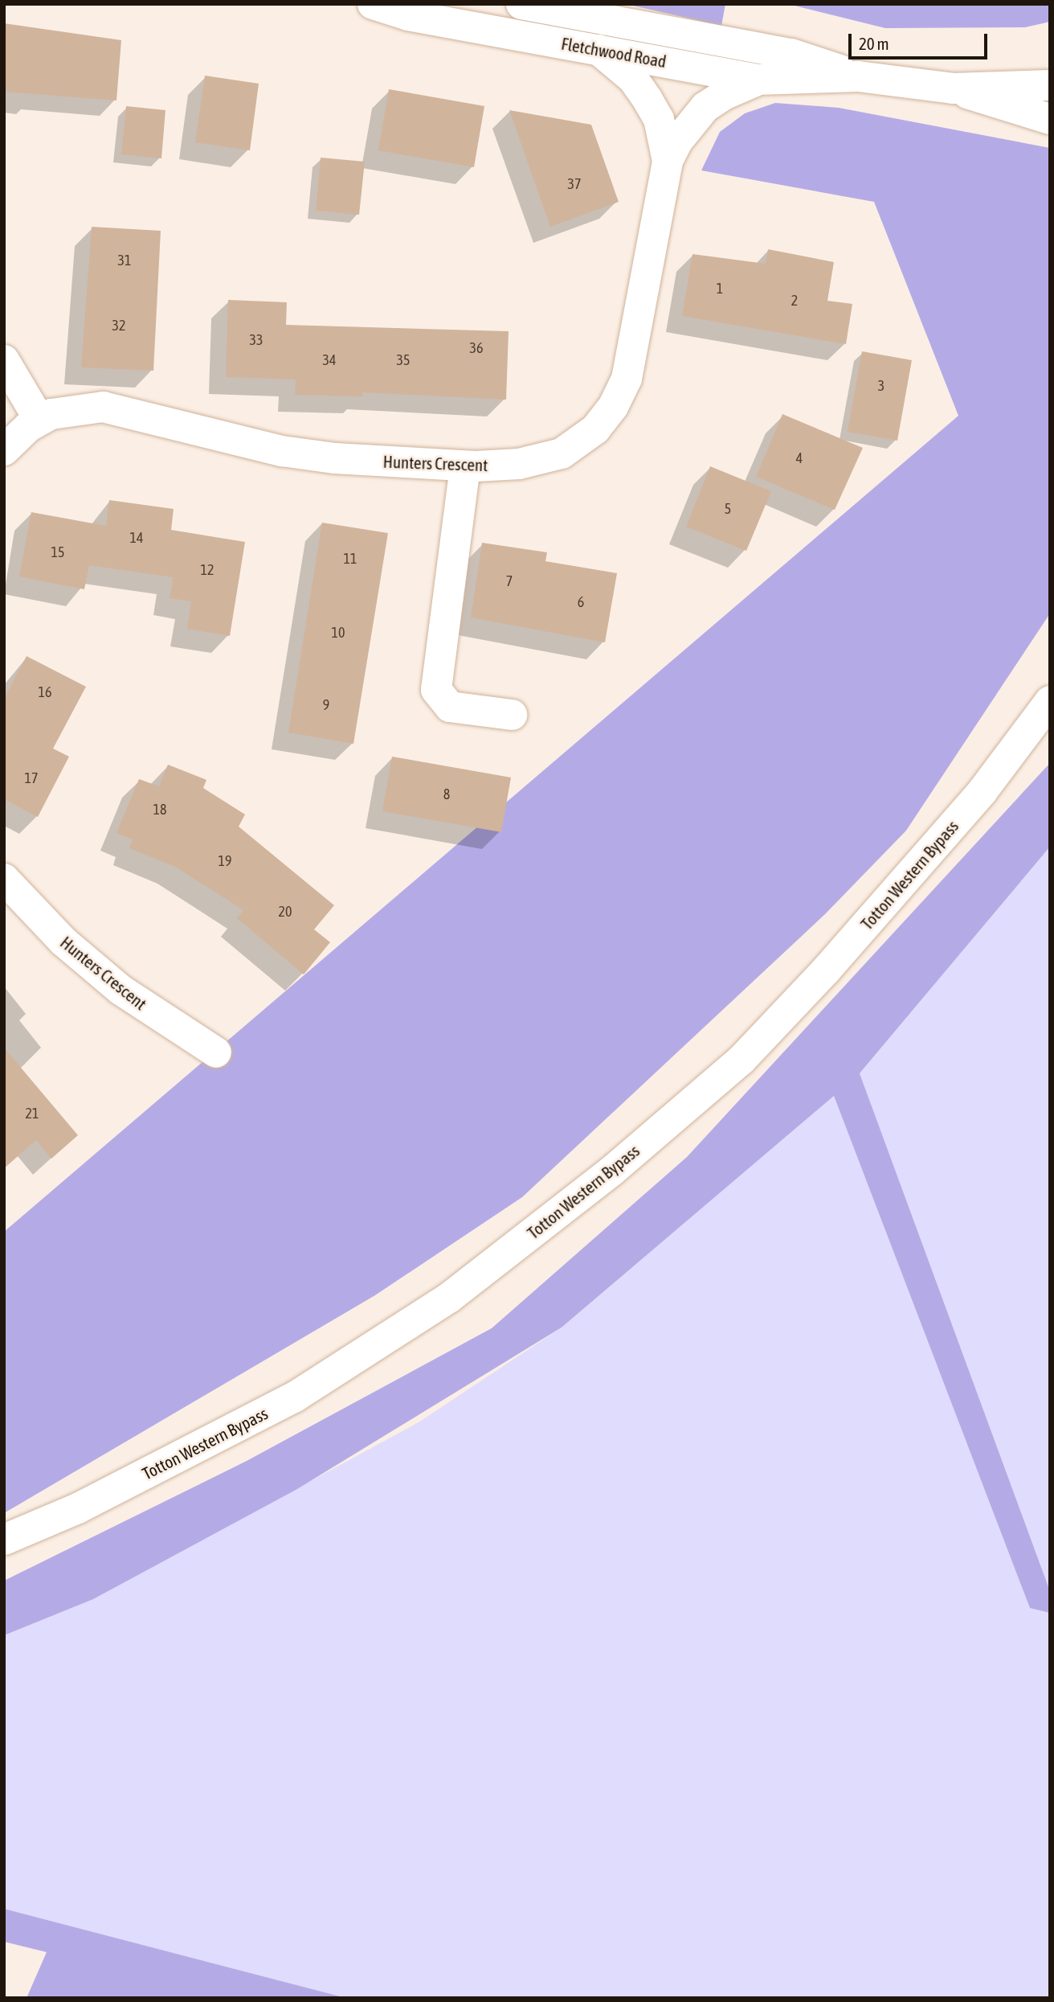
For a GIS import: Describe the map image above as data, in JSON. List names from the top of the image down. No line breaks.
{"streets":{"street":["Fletchwood Road","Hunters Crescent","Totton Western Bypass"]},"crossings":[["Fletchwood Road","Hunters Crescent"]],"house_numbers":["37","31","1","2","32","33","36","34","35","3","4","5","14","15","11","12","7","6","10","16","9","17","8","18","19","20","21"],"scale_bar":"20 m"}
